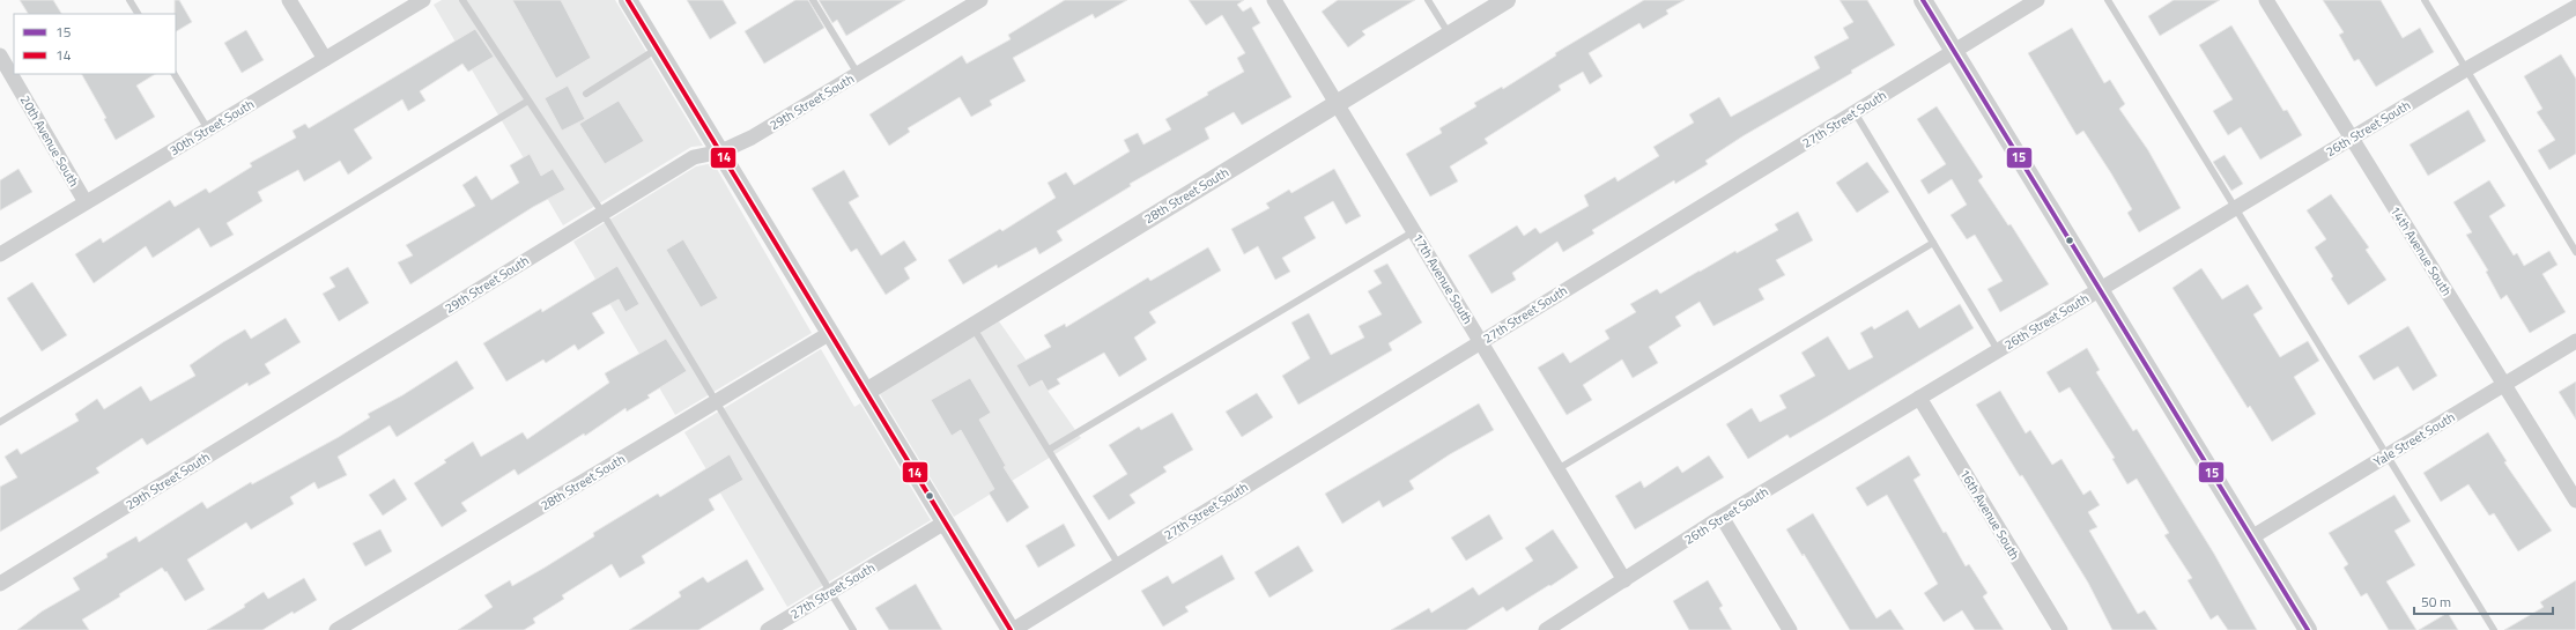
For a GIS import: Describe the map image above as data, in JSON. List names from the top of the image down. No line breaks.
{"streets":{"street":["29th Street South","27th Street South","30th Street South","26th Street South","20th Avenue South","28th Street South","14th Avenue South","17th Avenue South","Yale Street South","16th Avenue South"]},"crossings":[["27th Street South","17th Avenue South"],["30th Street South","20th Avenue South"],["26th Street South","14th Avenue South"],["26th Street South","17th Avenue South"],["26th Street South","16th Avenue South"],["28th Street South","17th Avenue South"],["14th Avenue South","Yale Street South"]],"lines":["transit line 15","transit line 14"],"legend":["15","14"],"scale_bar":"50 m"}
